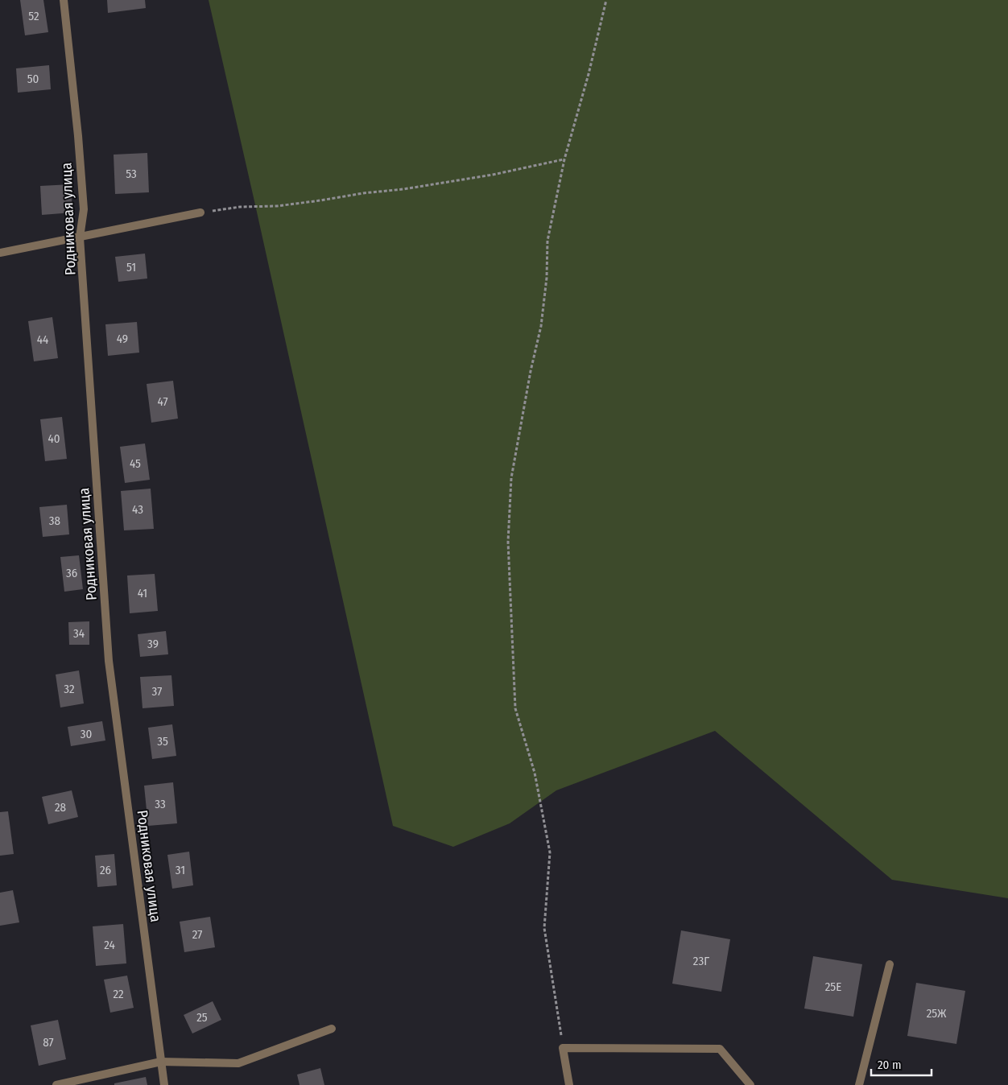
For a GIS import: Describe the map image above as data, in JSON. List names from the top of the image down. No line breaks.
{"streets":{"street":["Родниковая улица"]},"house_numbers":["52","50","53","51","49","44","47","40","45","43","38","36","41","34","39","32","37","30","35","33","28","26","31","27","24","23Г","25Е","22","25Ж","25","87"],"scale_bar":"20 m"}
